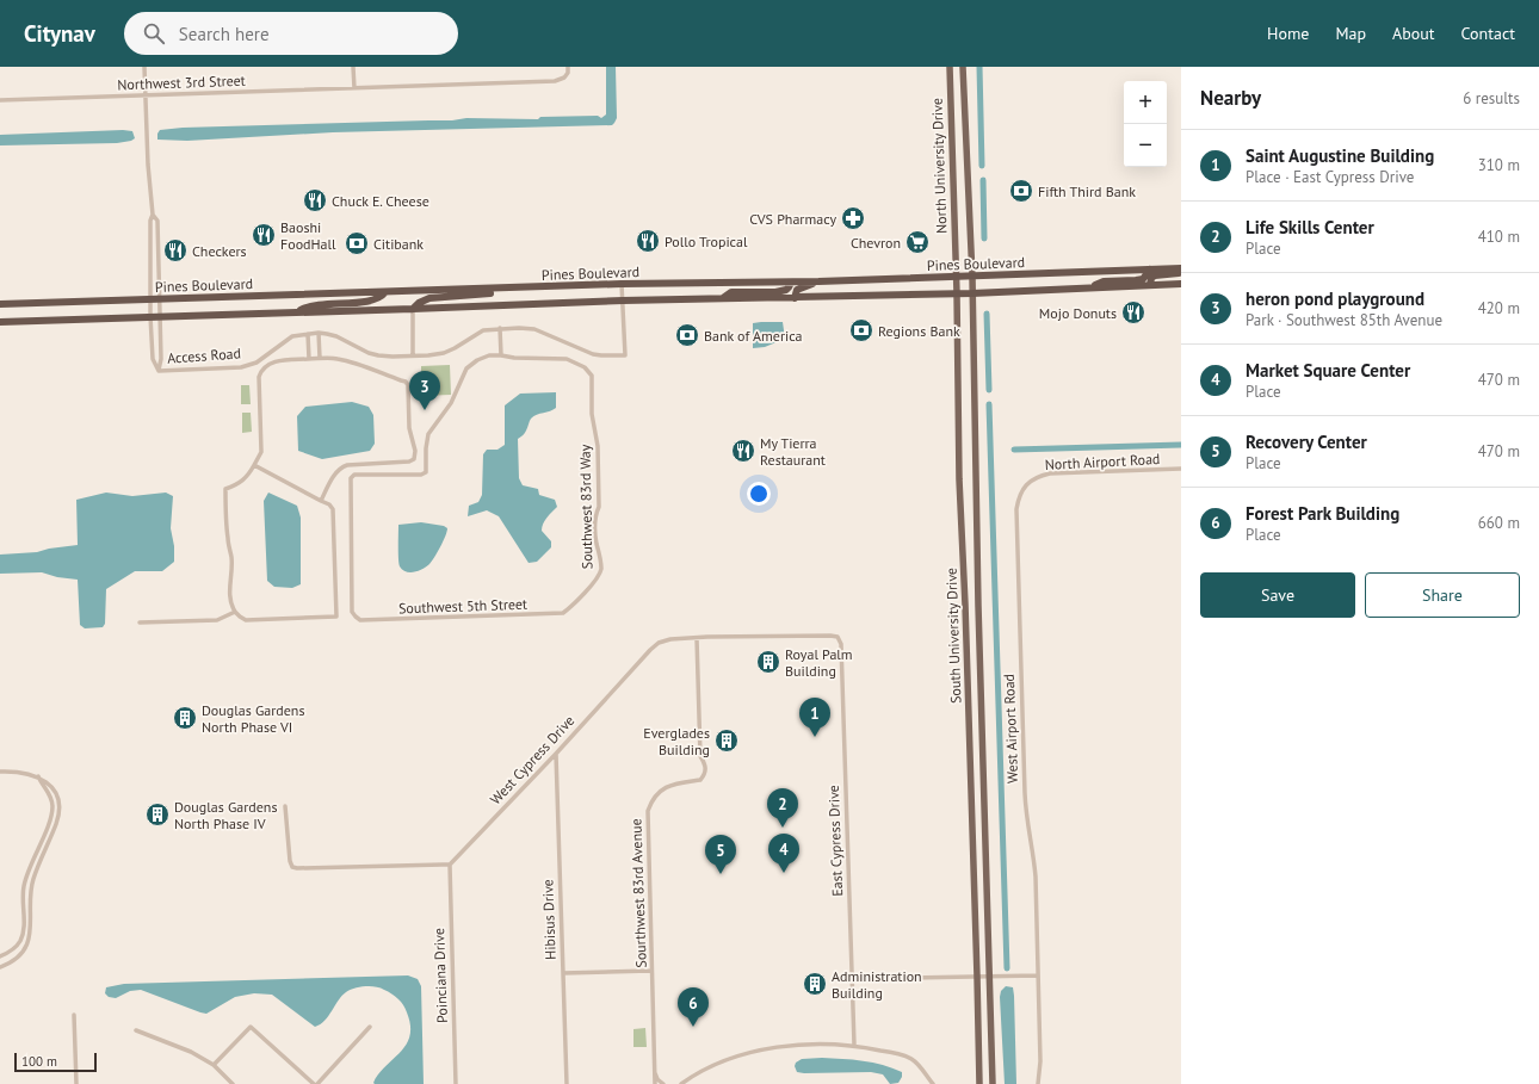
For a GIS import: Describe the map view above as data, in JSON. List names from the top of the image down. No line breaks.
{"streets":{"highway":["Pines Boulevard"],"main road":["North University Drive","South University Drive"],"street":["Northwest 3rd Street","Access Road","North Airport Road","Southwest 83rd Way","Southwest 5th Street","West Airport Road","West Cypress Drive","East Cypress Drive","Sourthwest 83rd Avenue","Hibisus Drive","Poinciana Drive"]},"crossings":[["North University Drive","Pines Boulevard"],["North University Drive","South University Drive"],["Pines Boulevard","Access Road"],["Pines Boulevard","South University Drive"],["North Airport Road","West Airport Road"],["Southwest 83rd Way","Southwest 5th Street"],["West Cypress Drive","East Cypress Drive"],["West Cypress Drive","Sourthwest 83rd Avenue"],["West Cypress Drive","Hibisus Drive"],["West Cypress Drive","Poinciana Drive"]],"places":{"bank":["Fifth Third Bank","Citibank","Regions Bank","Bank of America"],"restaurant":["Chuck E. Cheese","Baoshi FoodHall","Pollo Tropical","Checkers","Mojo Donuts","My Tierra Restaurant"],"pharmacy":["CVS Pharmacy"],"supermarket":["Chevron"],"building":["Royal Palm Building","Douglas Gardens North Phase VI","Everglades Building","Douglas Gardens North Phase IV","Administration Building"]},"scale_bar":"100 m","page":{"header":"Citynav","search":"Search here","nav":["Home","Map","About","Contact"],"heading":["Nearby","6 results"],"map_buttons":["+","−"],"list":[{"mark":"1","name":"Saint Augustine Building","note":"Place · East Cypress Drive","value":"310 m"},{"mark":"2","name":"Life Skills Center","note":"Place","value":"410 m"},{"mark":"3","name":"heron pond playground","note":"Park · Southwest 85th Avenue","value":"420 m"},{"mark":"4","name":"Market Square Center","note":"Place","value":"470 m"},{"mark":"5","name":"Recovery Center","note":"Place","value":"470 m"},{"mark":"6","name":"Forest Park Building","note":"Place","value":"660 m"}],"pins":["3","1","2","4","5","6"],"buttons":["Save","Share"],"scale":"100 m"}}
